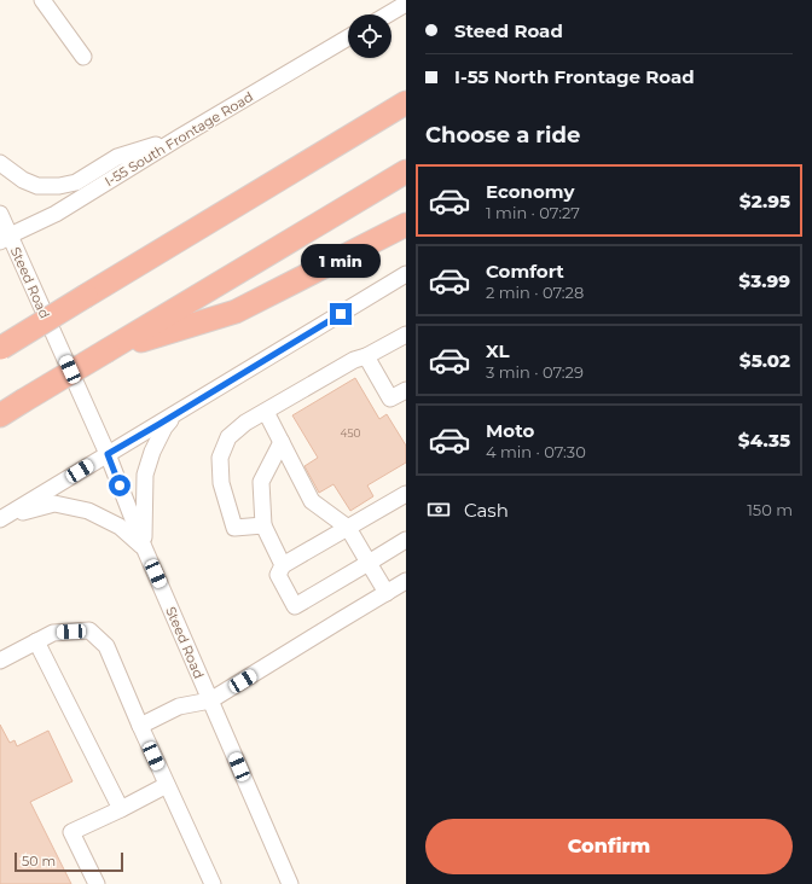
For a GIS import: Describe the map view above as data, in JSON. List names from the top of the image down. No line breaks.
{"streets":{"street":["I-55 South Frontage Road","Steed Road"]},"crossings":[["I-55 South Frontage Road","Steed Road"]],"house_numbers":["450"],"scale_bar":"50 m","page":{"banner":["Steed Road","I-55 North Frontage Road"],"heading":"Choose a ride","list":[{"name":"Economy","note":"1 min · 07:27","value":"$2.95"},{"name":"Comfort","note":"2 min · 07:28","value":"$3.99"},{"name":"XL","note":"3 min · 07:29","value":"$5.02"},{"name":"Moto","note":"4 min · 07:30","value":"$4.35"}],"bubble":"1 min","pay":["Cash","150 m"],"buttons":"Confirm","scale":"50 m"}}
